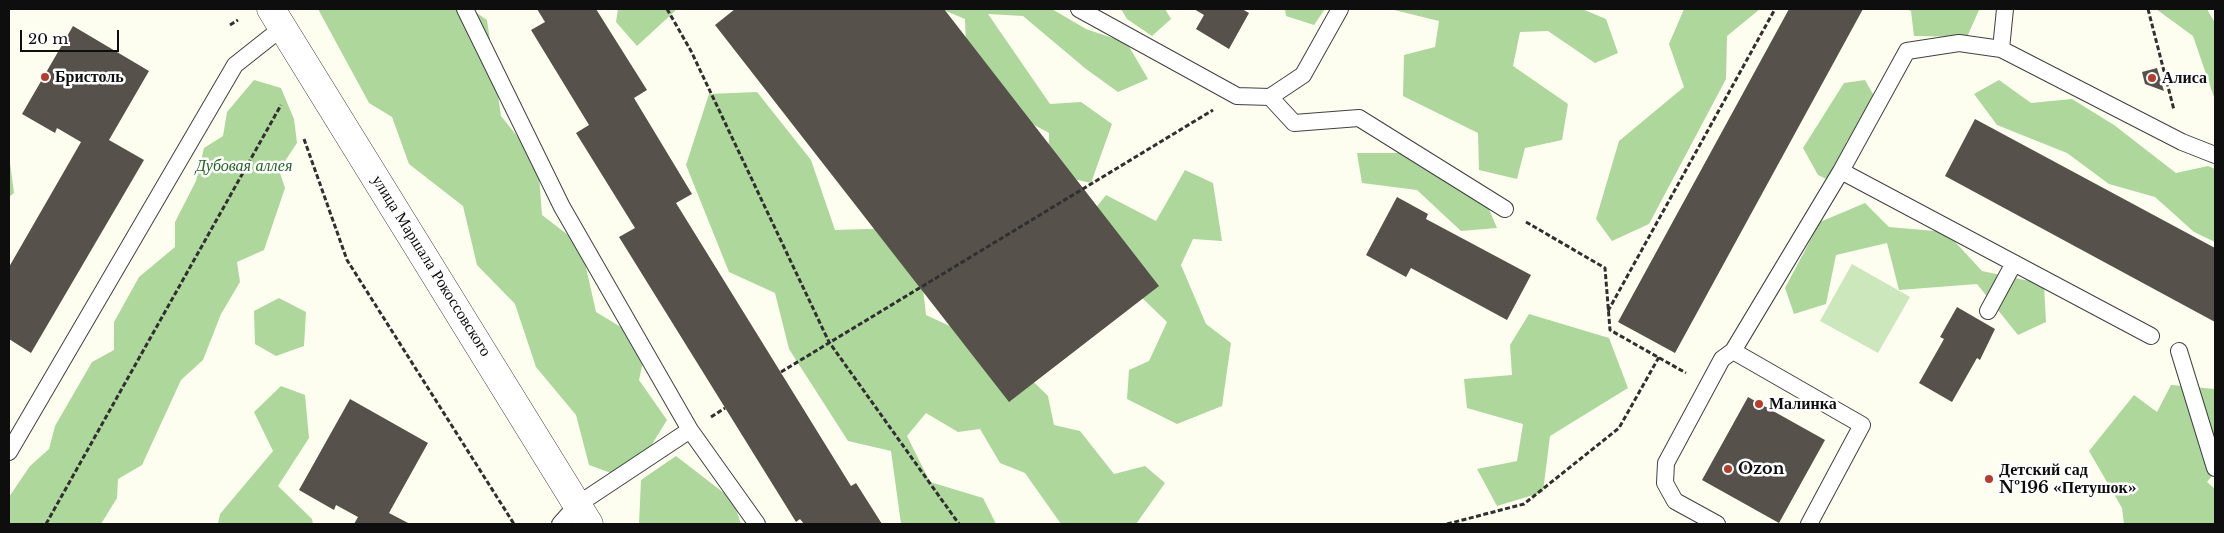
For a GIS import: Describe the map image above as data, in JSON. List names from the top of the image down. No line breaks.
{"streets":{"street":["улица Маршала Рокоссовского"]},"parks":["Дубовая аллея"],"places":["Бристоль","Алиса","Малинка","Ozon","Детский сад №196 «Петушок»"],"scale_bar":"20 m"}
